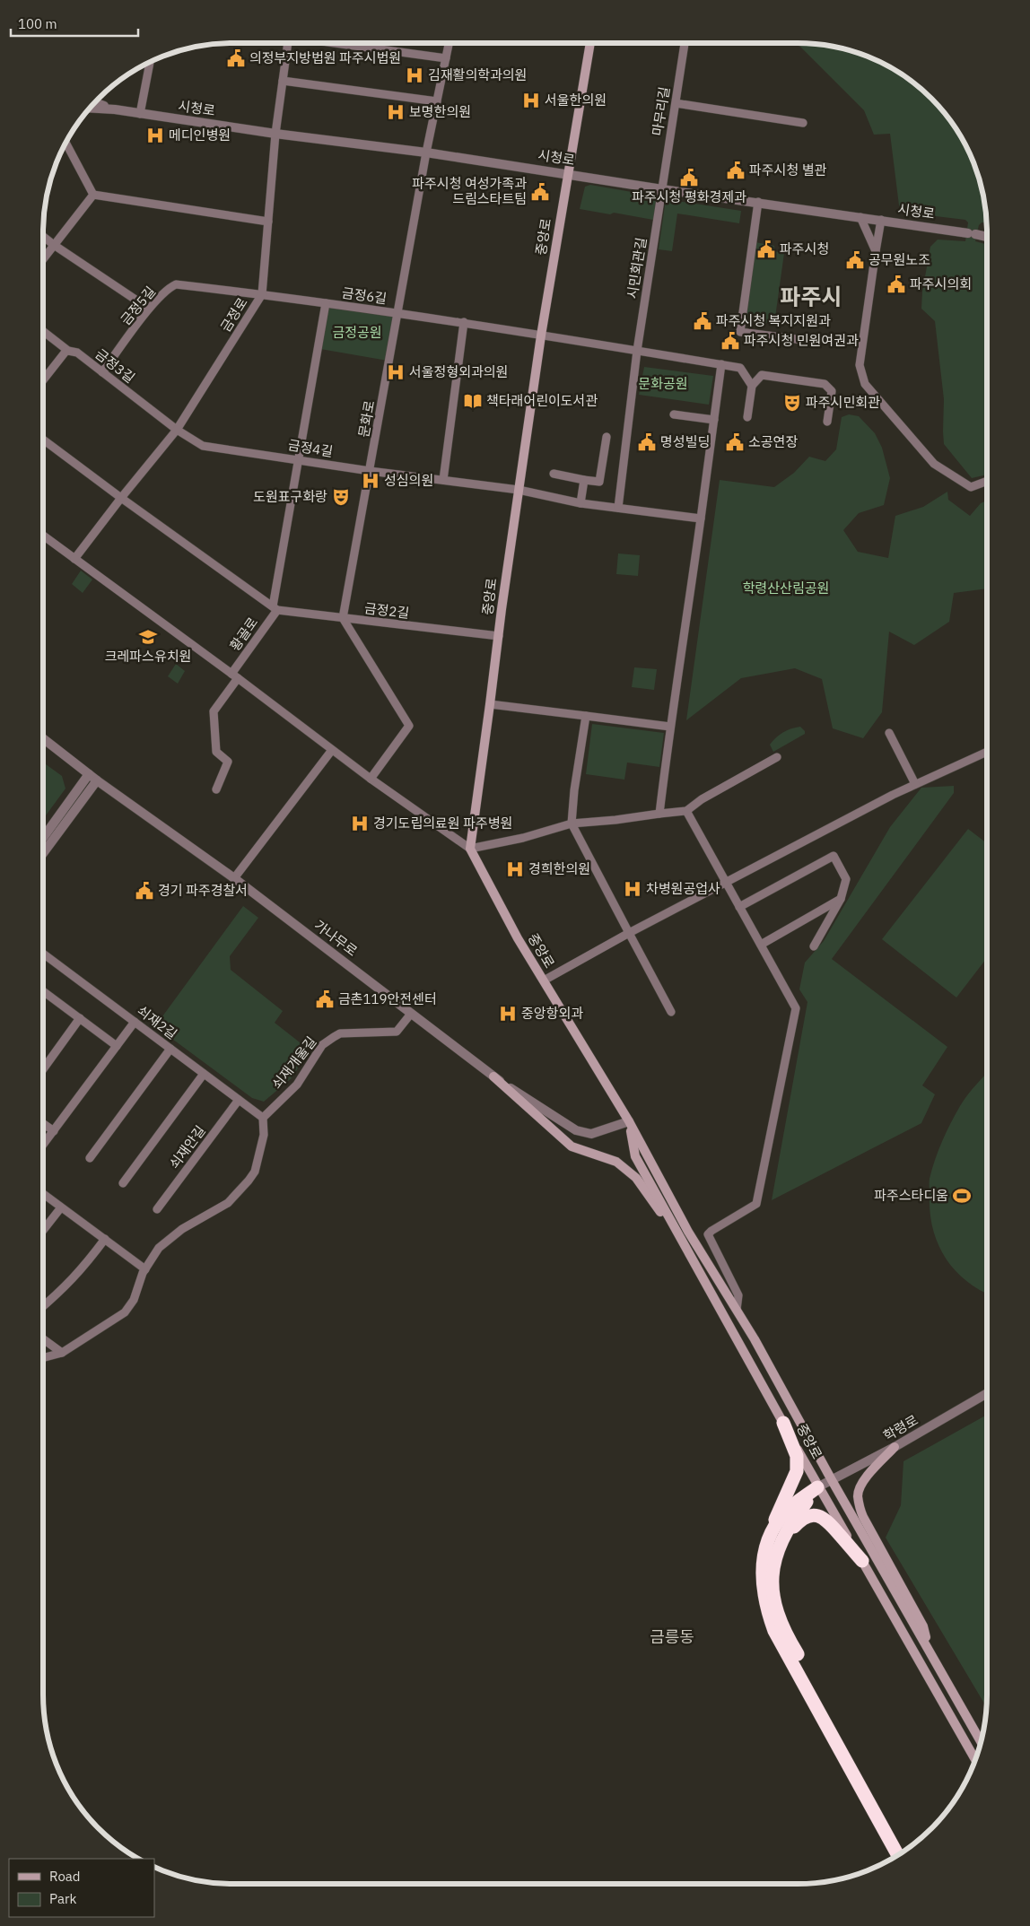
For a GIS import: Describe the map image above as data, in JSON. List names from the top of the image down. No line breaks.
{"streets":{"main road":["중앙로"],"street":["시청로","마무리길","시민회관길","금정6길","금정5길","금정로","금정3길","문화로","금정4길","금정2길","황골로","가나무로","쇠재2길","쇠재개울길","쇠재안길","학령로"]},"crossings":[["시청로","마무리길"],["시청로","중앙로"],["시청로","시민회관길"],["시청로","금정로"],["시청로","문화로"],["마무리길","시민회관길"],["중앙로","금정6길"],["중앙로","금정4길"],["중앙로","금정2길"],["중앙로","가나무로"],["중앙로","학령로"],["시민회관길","금정6길"],["시민회관길","금정4길"],["금정6길","금정5길"],["금정6길","금정로"],["금정6길","문화로"],["금정5길","금정로"],["금정5길","금정3길"],["금정로","금정3길"],["금정로","금정4길"],["금정로","금정2길"],["금정3길","금정4길"],["문화로","금정4길"],["문화로","금정2길"],["금정2길","황골로"],["가나무로","쇠재개울길"],["쇠재2길","쇠재개울길"],["쇠재2길","쇠재안길"]],"districts":["파주시","금릉동"],"parks":["금정공원","문화공원","학령산산림공원"],"places":{"public building":["의정부지방법원 파주시법원","파주시청 별관","파주시청 평화경제과","파주시청 여성가족과 드림스타트팀","파주시청","공무원노조","파주시의회","파주시청 복지지원과","파주시청 민원여권과","명성빌딩","소공연장","경기 파주경찰서","금촌119안전센터"],"hospital":["김재활의학과의원","서울한의원","보명한의원","메디인병원","서울정형외과의원","성심의원","경기도립의료원 파주병원","경희한의원","차병원공업사","중앙항외과"],"library":["책타래어린이도서관"],"theatre":["파주시민회관","도원표구화랑"],"school or university":["크레파스유치원"],"sports":["파주스타디움"]},"legend":["Road","Park"],"scale_bar":"100 m"}
